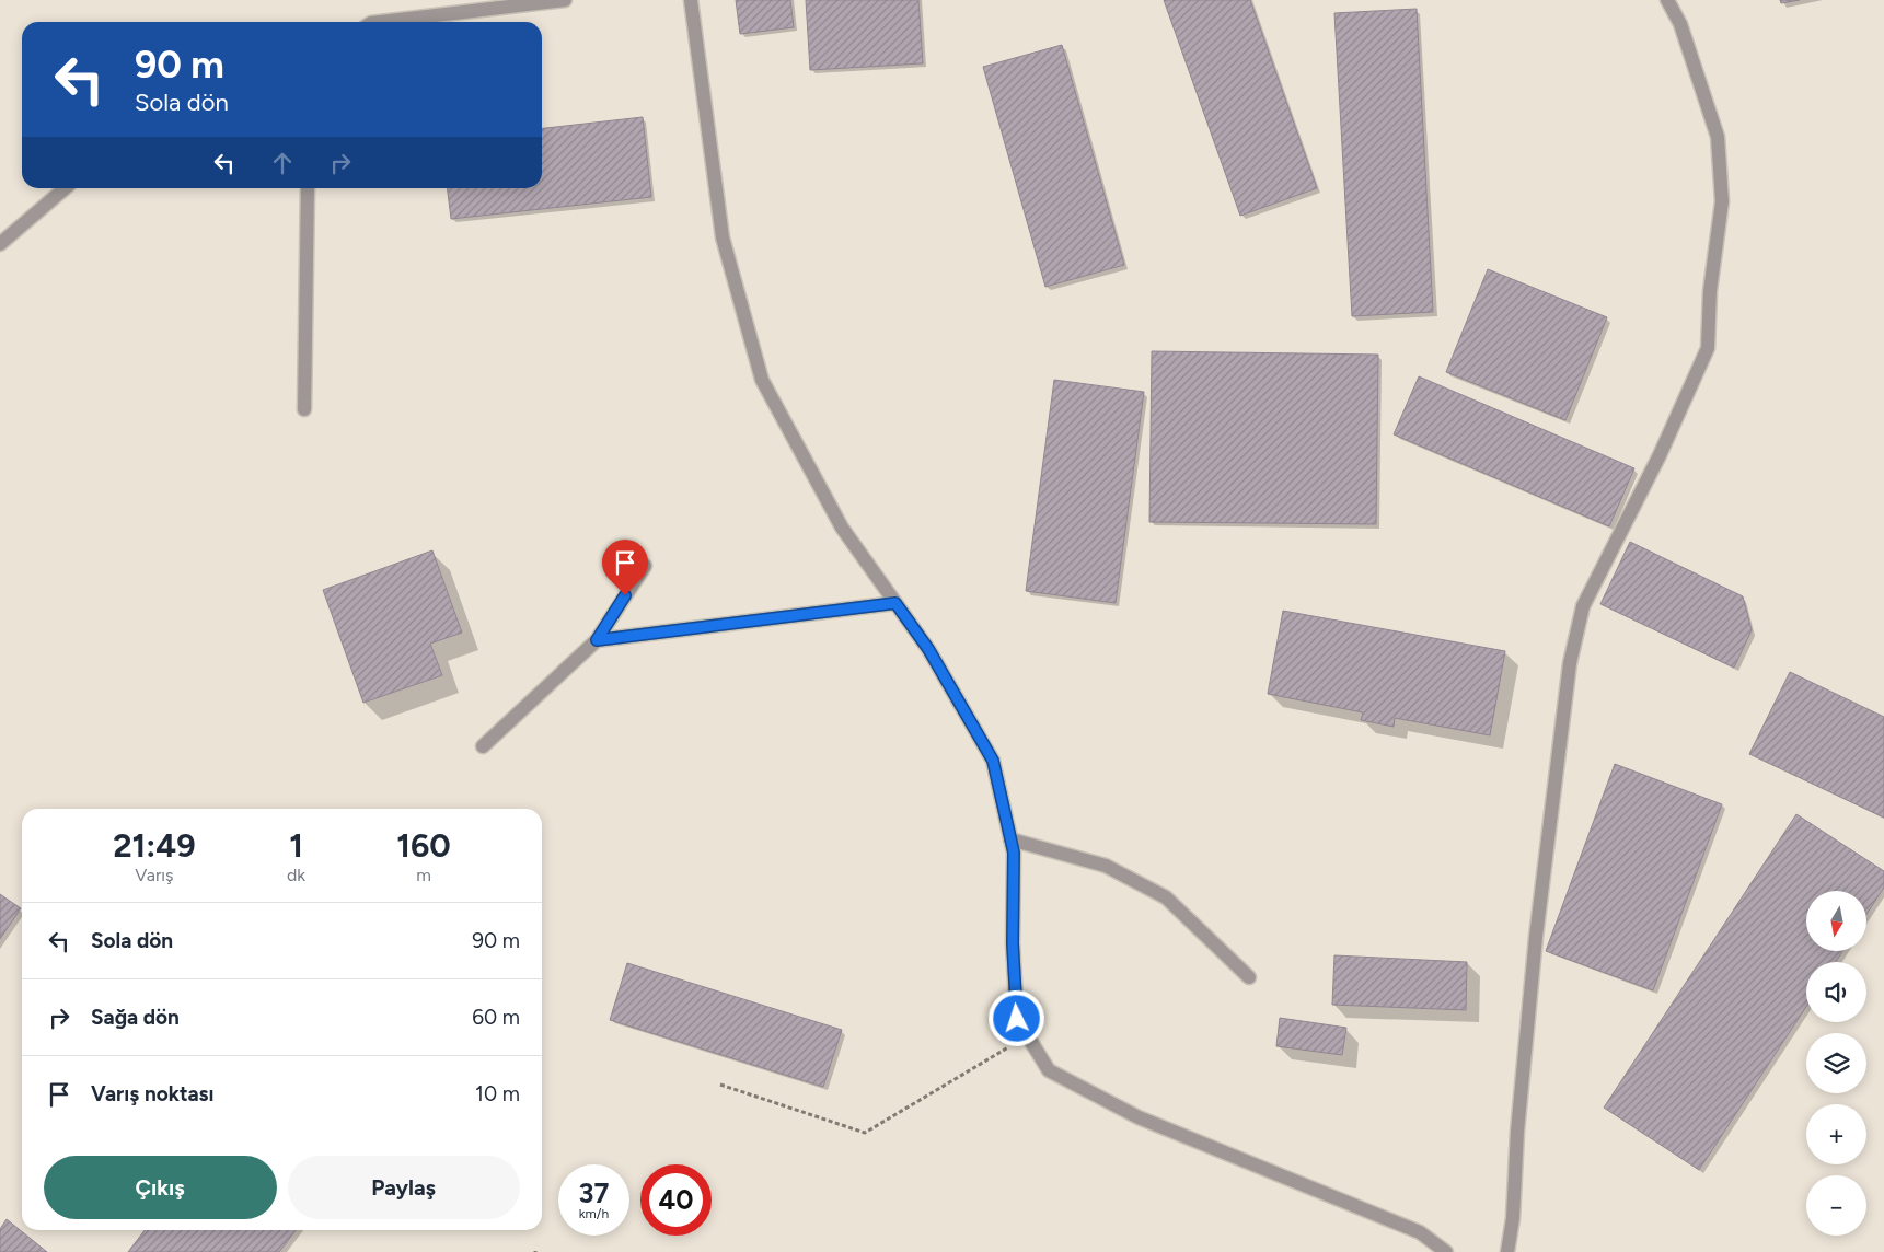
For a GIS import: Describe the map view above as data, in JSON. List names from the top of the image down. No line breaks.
{"north":"bottom","page":{"turn":["90 m","Sola dön"],"eta":["21:49","Varış","1","dk","160","m"],"map_buttons":["+","−"],"list":[{"name":"Sola dön","value":"90 m"},{"name":"Sağa dön","value":"60 m"},{"name":"Varış noktası","value":"10 m"}],"buttons":["Çıkış","Paylaş"],"speed":"37 km/h","limit":"40"}}
